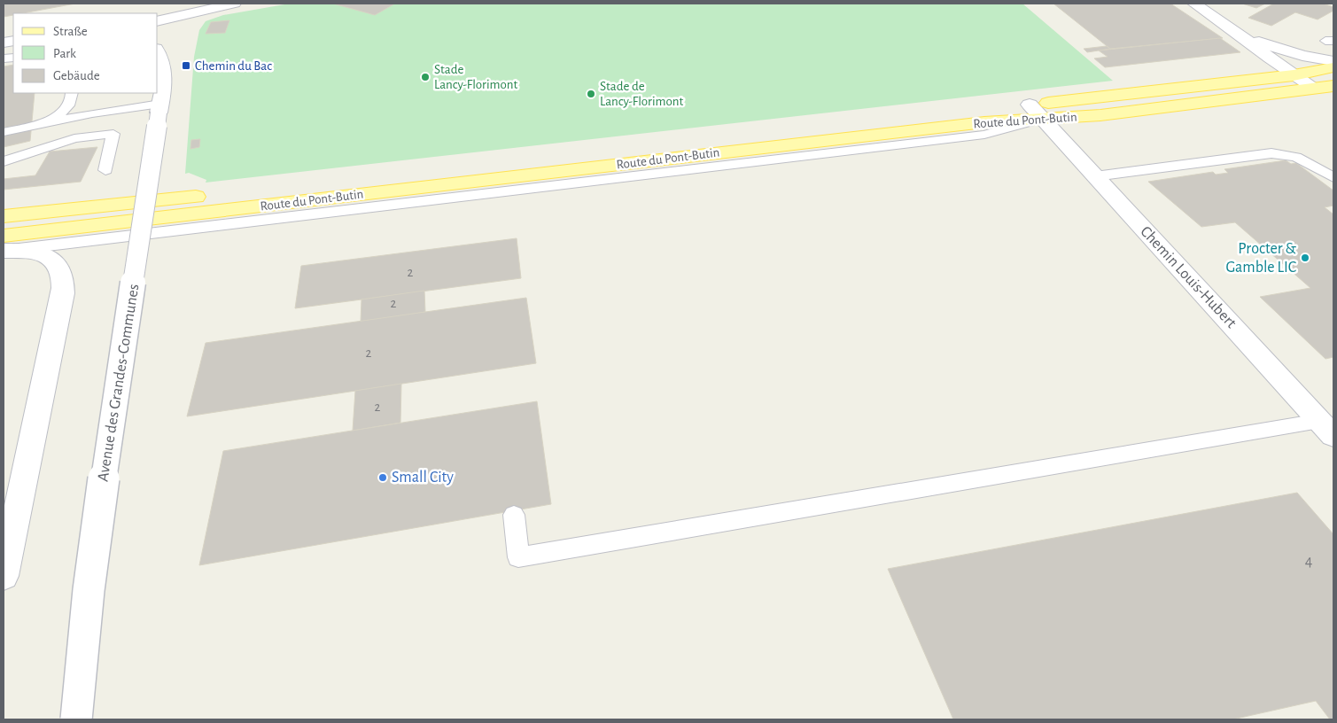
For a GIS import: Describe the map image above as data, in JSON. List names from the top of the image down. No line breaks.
{"streets":{"main road":["Route du Pont-Butin"],"street":["Chemin Louis-Hubert","Avenue des Grandes-Communes"]},"crossings":[["Route du Pont-Butin","Chemin Louis-Hubert"]],"places":{"transit":["Chemin du Bac"],"other":["Stade Lancy-Florimont","Stade de Lancy-Florimont","Procter & Gamble LIC","Small City"]},"house_numbers":["2","2","2","2","4"],"legend":["Straße","Park","Gebäude"]}
